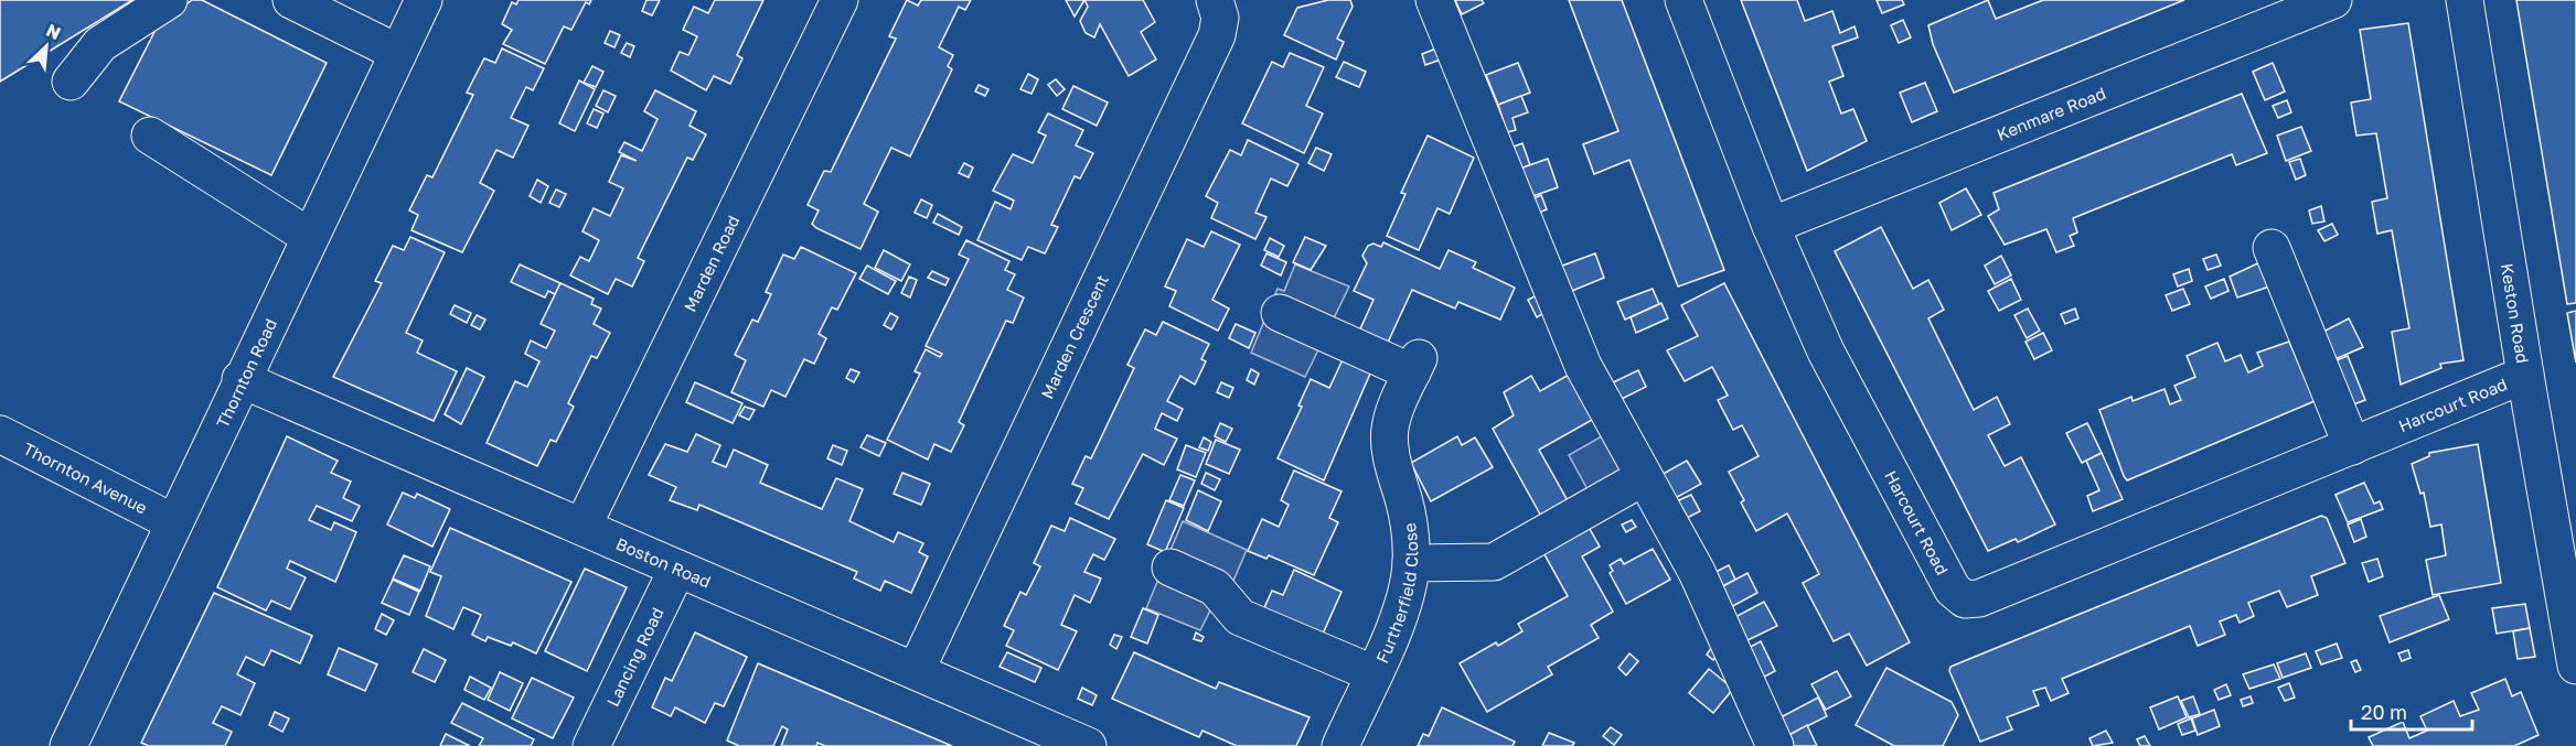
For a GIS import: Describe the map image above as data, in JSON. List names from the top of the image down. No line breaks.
{"streets":{"main road":["Kenmare Road","Marden Road","Keston Road","Marden Crescent","Thornton Road","Harcourt Road","Thornton Avenue","Boston Road","Furtherfield Close","Lancing Road"]},"crossings":[["Kenmare Road","Harcourt Road"],["Marden Road","Boston Road"],["Keston Road","Harcourt Road"],["Marden Crescent","Boston Road"],["Thornton Road","Thornton Avenue"],["Thornton Road","Boston Road"],["Boston Road","Lancing Road"]],"scale_bar":"20 m","north":"top right"}
